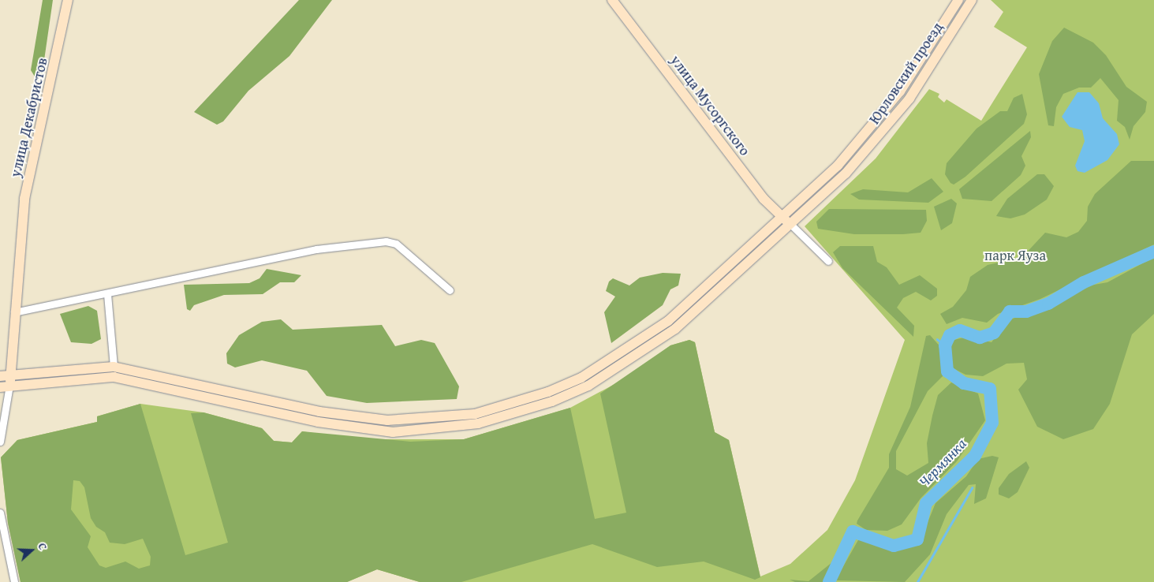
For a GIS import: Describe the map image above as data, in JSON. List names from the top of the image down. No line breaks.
{"streets":{"main road":["Юрловский проезд","улица Мусоргского","улица Декабристов"]},"crossings":[["Юрловский проезд","улица Мусоргского"],["Юрловский проезд","улица Декабристов"]],"water":["Чермянка"],"parks":["парк Яуза"],"north":"right"}
